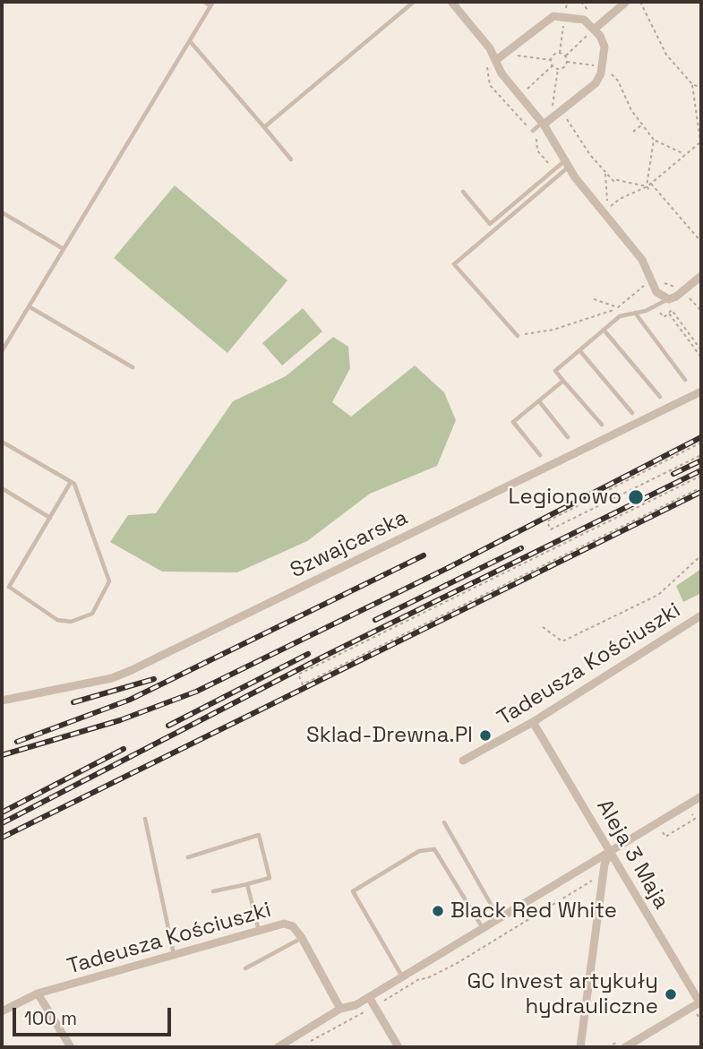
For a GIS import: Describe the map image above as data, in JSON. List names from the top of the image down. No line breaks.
{"streets":{"street":["Szwajcarska","Tadeusza Kościuszki","Aleja 3 Maja"]},"crossings":[["Tadeusza Kościuszki","Aleja 3 Maja"]],"places":["Legionowo","Sklad-Drewna.Pl","Black Red White","GC Invest artykuły hydrauliczne"],"scale_bar":"100 m"}
